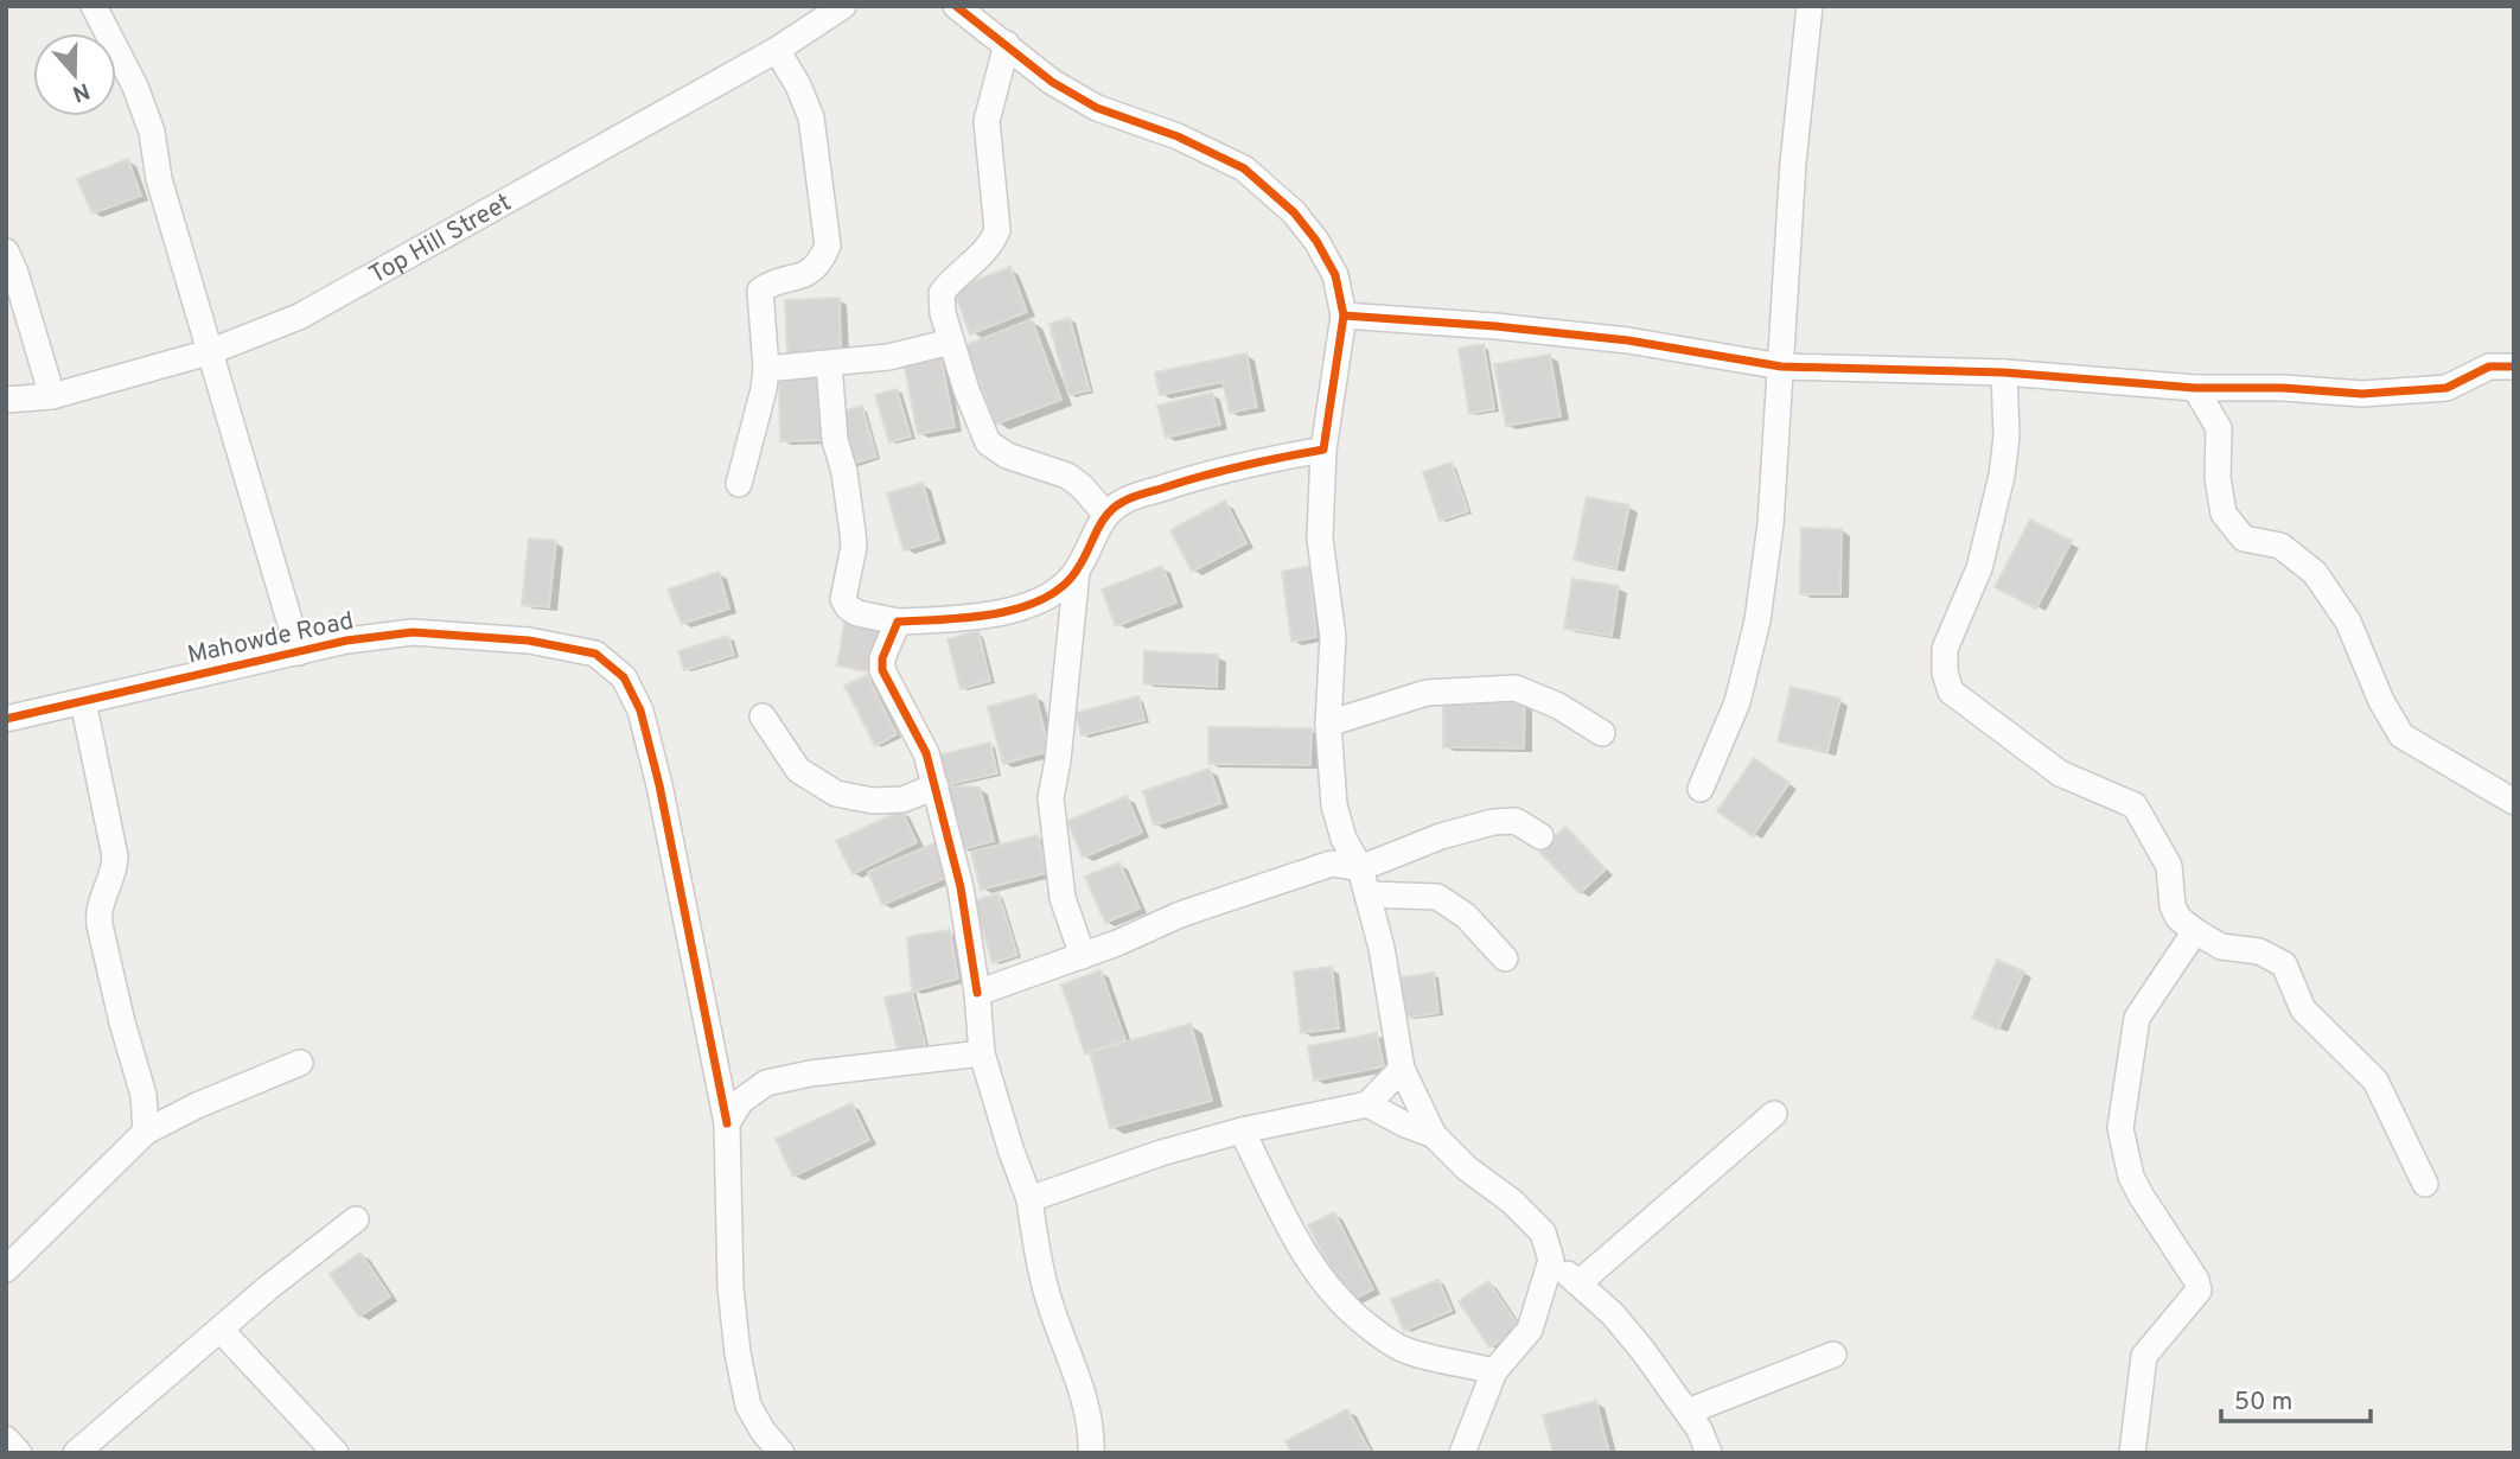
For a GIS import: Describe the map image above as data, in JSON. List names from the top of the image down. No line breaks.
{"streets":{"street":["Top Hill Street","Mahowde Road"]},"scale_bar":"50 m","north":"bottom"}
